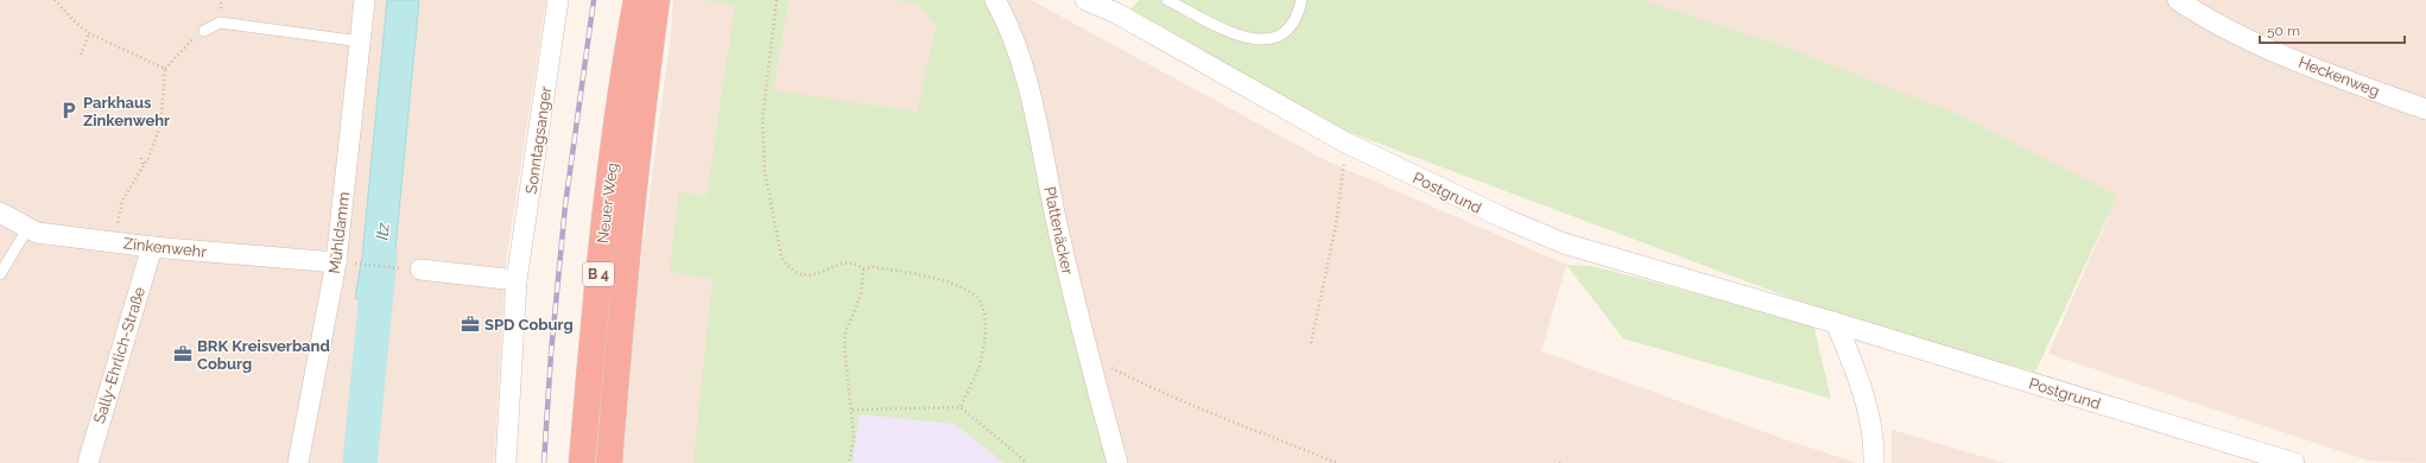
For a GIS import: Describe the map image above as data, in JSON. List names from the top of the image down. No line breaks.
{"streets":{"highway":["Neuer Weg","B 4"],"street":["Heckenweg","Sonntagsanger","Postgrund","Plattenäcker","Mühldamm","Zinkenwehr","Sally-Ehrlich-Straße"]},"crossings":[["Mühldamm","Zinkenwehr"],["Zinkenwehr","Sally-Ehrlich-Straße"]],"water":["Itz"],"places":{"parking":["Parkhaus Zinkenwehr"],"office":["SPD Coburg","BRK Kreisverband Coburg"]},"scale_bar":"50 m"}
